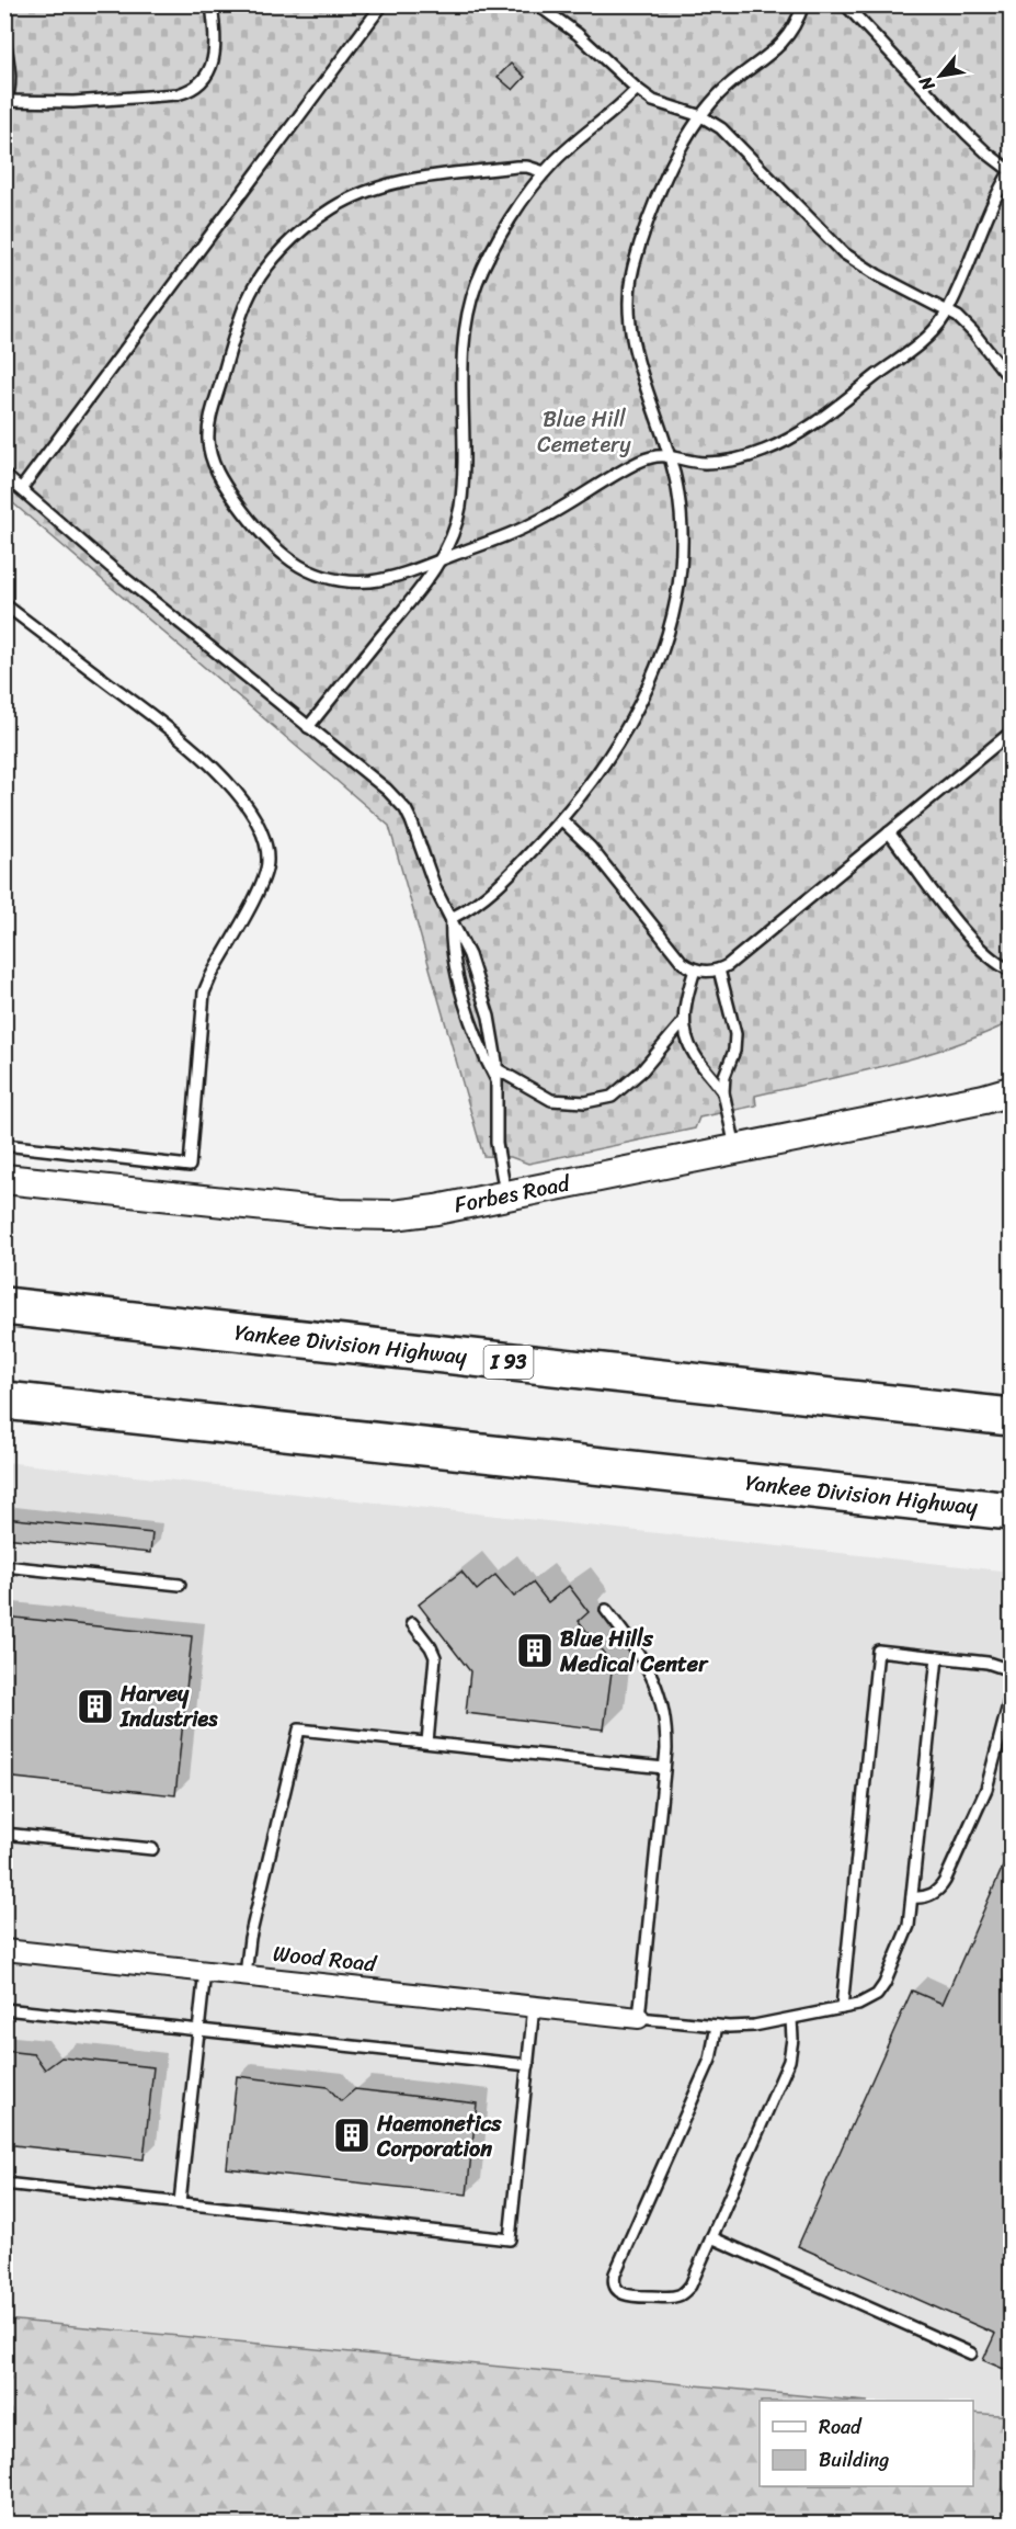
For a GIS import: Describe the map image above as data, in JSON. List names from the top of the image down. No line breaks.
{"streets":{"highway":["Yankee Division Highway","I 93"],"street":["Forbes Road","Wood Road"]},"parks":["Blue Hill Cemetery"],"places":{"building":["Blue Hills Medical Center","Harvey Industries","Haemonetics Corporation"]},"legend":["Road","Building"],"north":"bottom left"}
